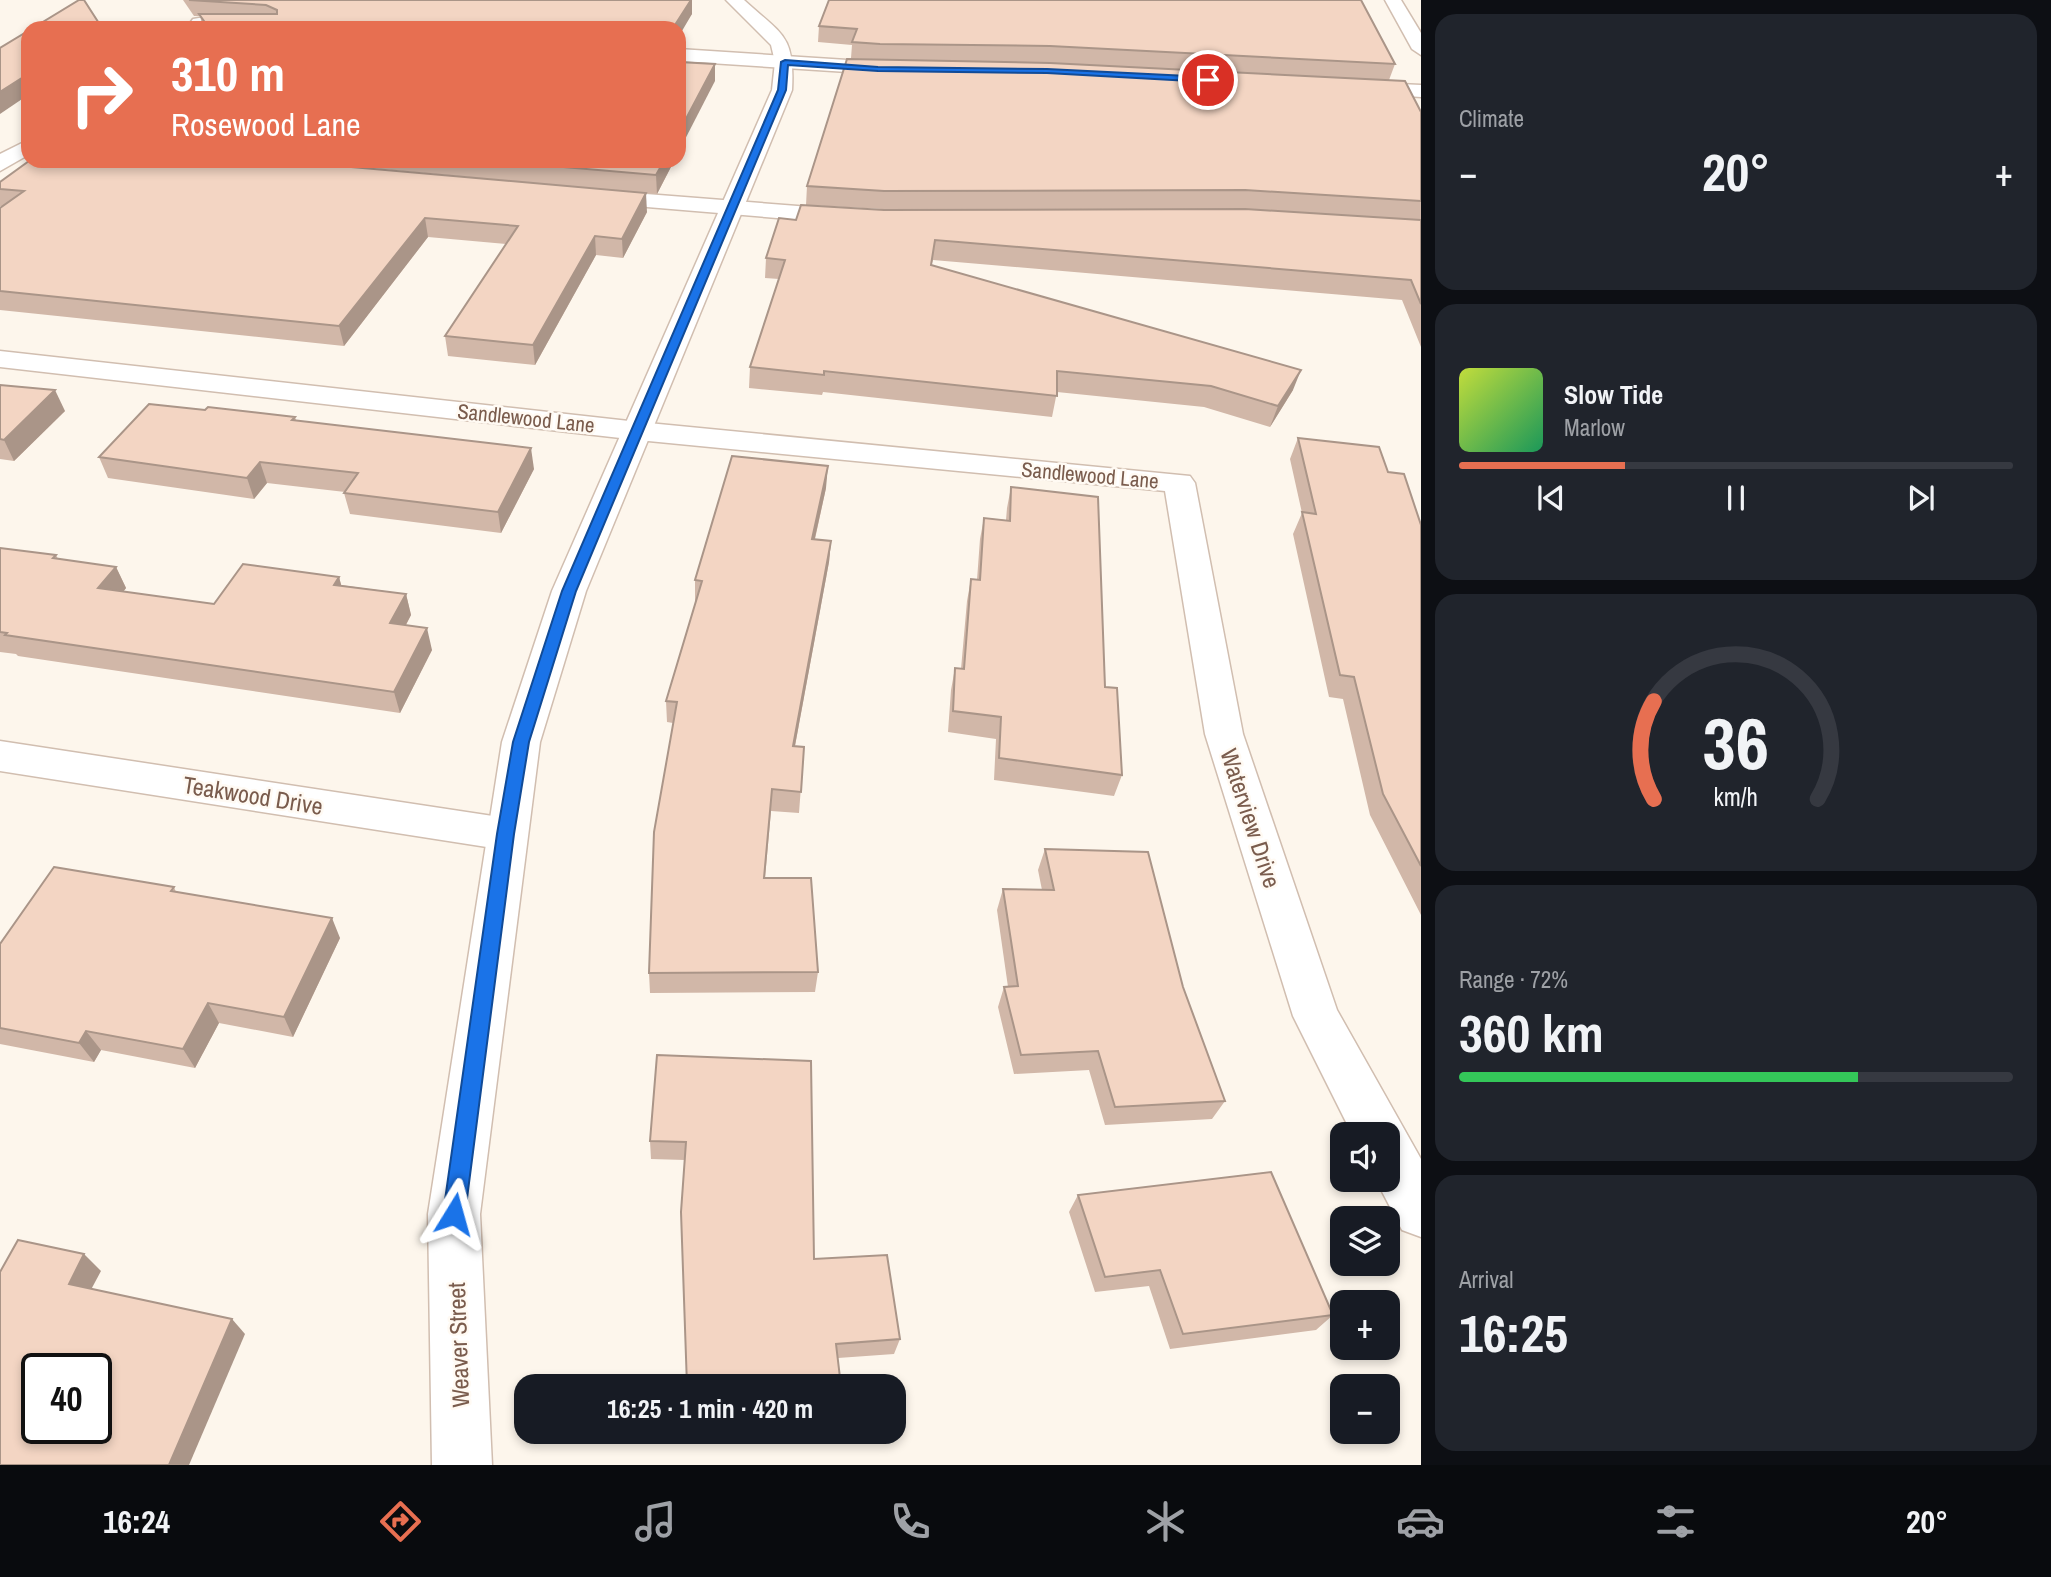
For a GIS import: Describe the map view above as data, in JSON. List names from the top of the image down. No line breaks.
{"streets":{"street":["Sandlewood Lane","Teakwood Drive","Waterview Drive","Weaver Street"]},"crossings":[["Sandlewood Lane","Waterview Drive"],["Sandlewood Lane","Weaver Street"],["Teakwood Drive","Weaver Street"]],"page":{"tile":["Climate",["Range · 72%","360 km"],["Arrival","16:25"]],"turn":["310 m","Rosewood Lane"],"heat":["−","20°","+"],"song":["Slow Tide","Marlow"],"map_buttons":["+","−"],"limit":"40","trip":"16:25 · 1 min · 420 m","tabs":["16:24","20°"],"gauge":["36","km/h"]}}
